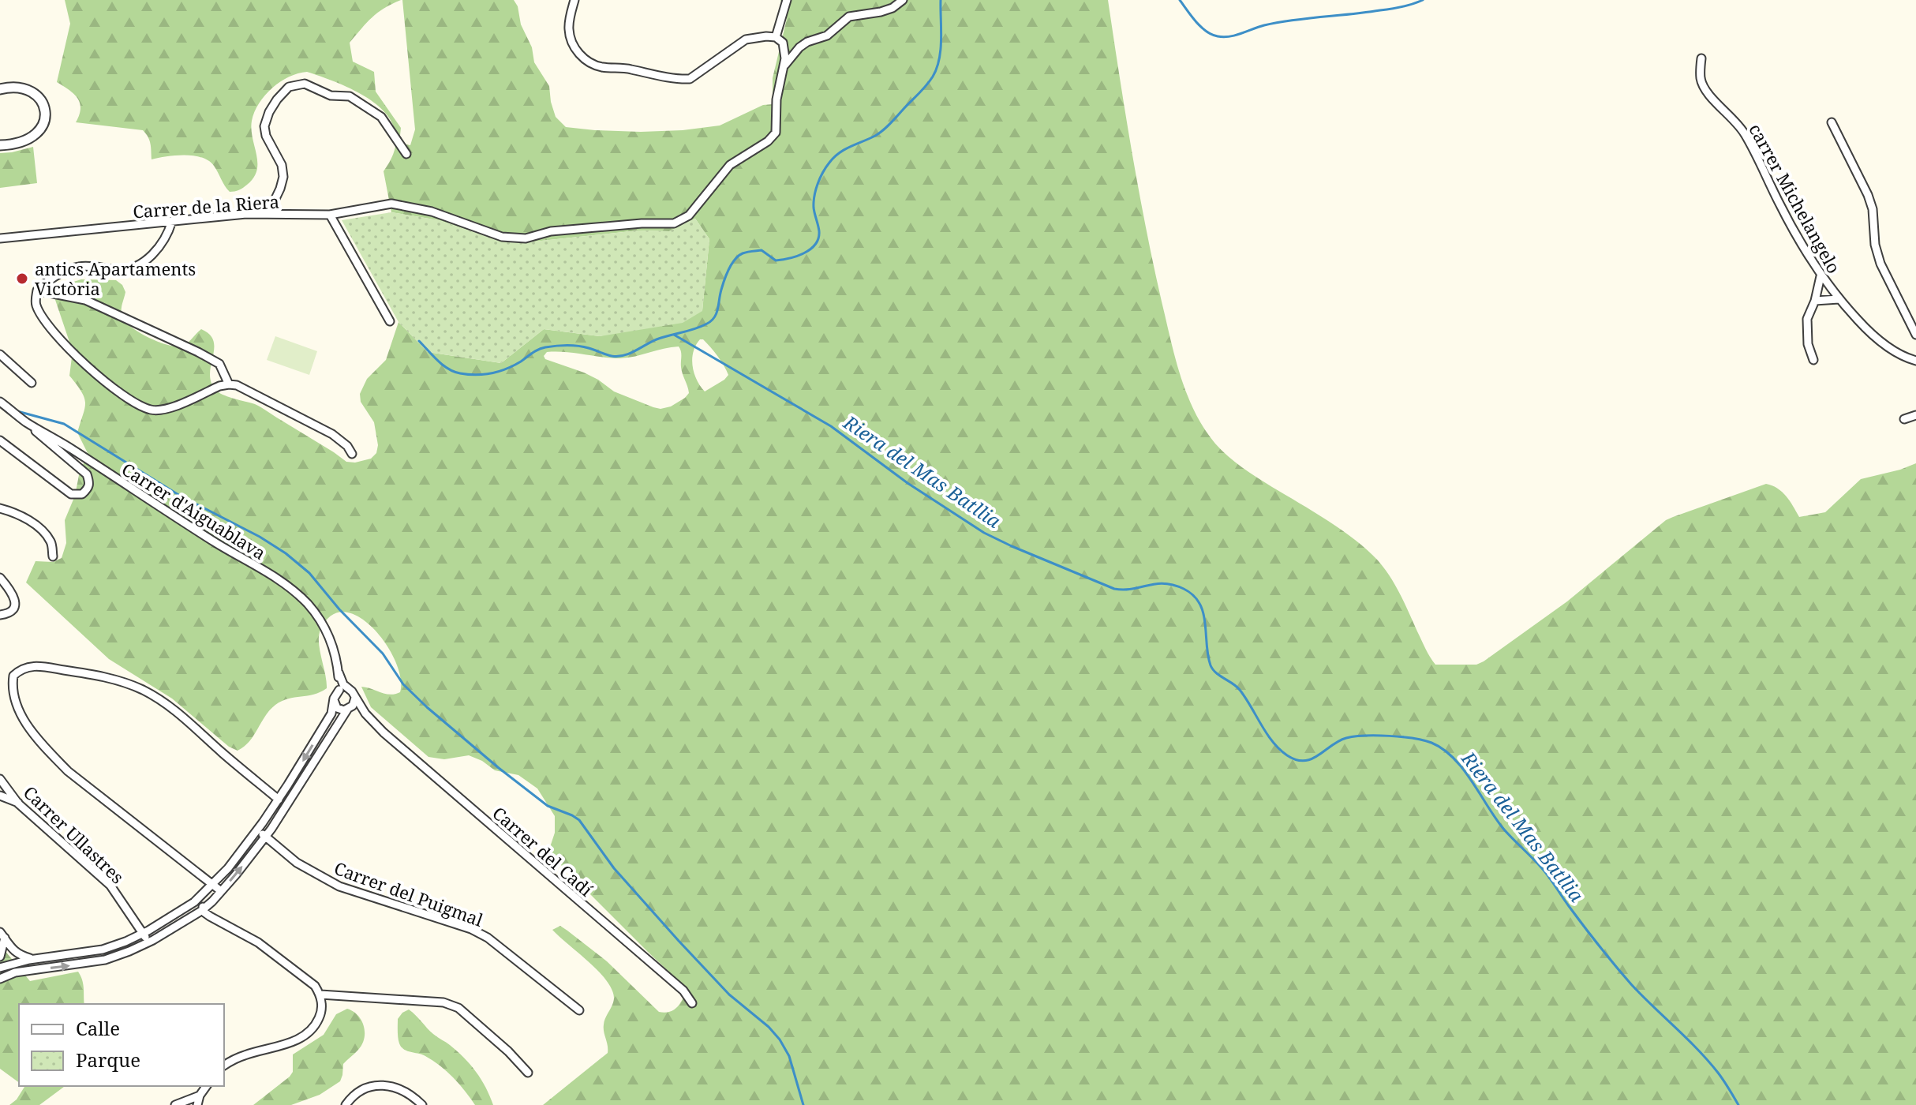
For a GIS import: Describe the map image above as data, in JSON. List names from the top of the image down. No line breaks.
{"streets":{"street":["carrer Michelangelo","Carrer de la Riera","Carrer d'Aiguablava","Carrer Ullastres","Carrer del Cadí","Carrer del Puigmal"]},"crossings":[["Carrer d'Aiguablava","Carrer del Cadí"]],"water":["Riera del Mas Batllia"],"places":["antics Apartaments Victòria"],"legend":["Calle","Parque"]}
